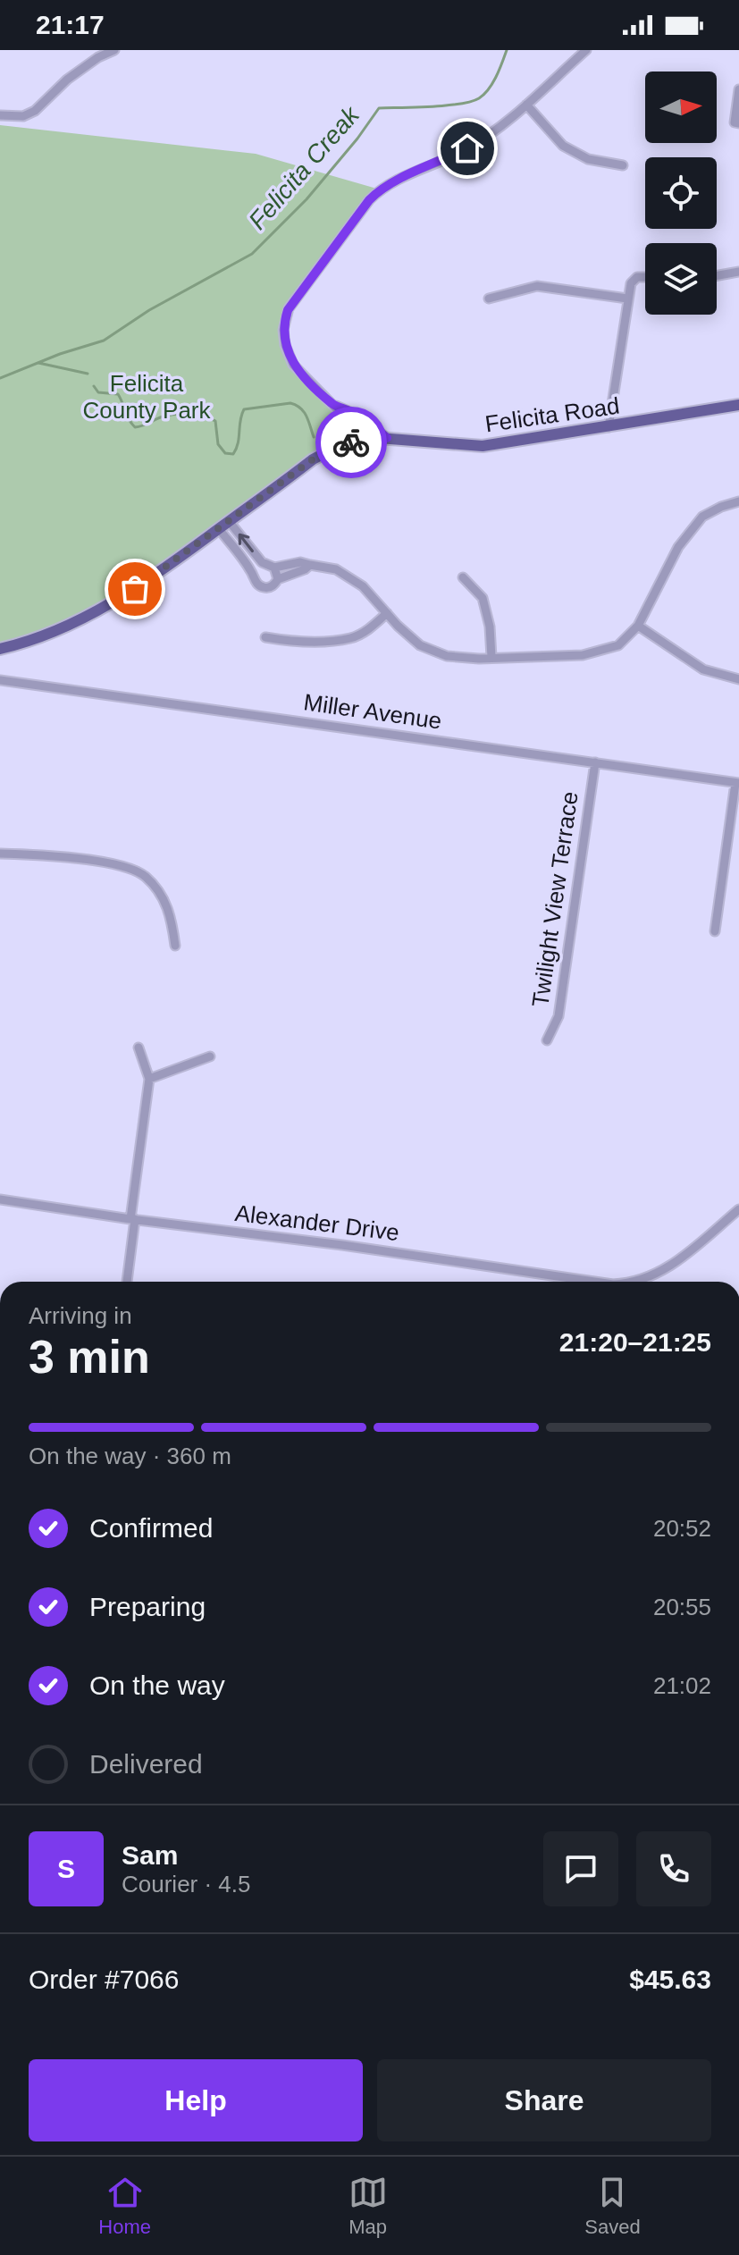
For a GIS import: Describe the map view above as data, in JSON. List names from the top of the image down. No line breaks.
{"streets":{"main road":["Felicita Road"],"street":["Miller Avenue","Twilight View Terrace","Alexander Drive"]},"crossings":[["Miller Avenue","Twilight View Terrace"]],"water":["Felicita Creak"],"parks":["Felicita County Park"],"north":"right","page":{"status":"21:17","heading":["3 min","Arriving in","21:20–21:25"],"panel":["Sam","Courier · 4.5","Order #7066","$45.63"],"bar":"On the way · 360 m","list":[["Confirmed","20:52"],["Preparing","20:55"],["On the way","21:02"],"Delivered"],"round":"S","buttons":["Help","Share"],"tabs":["Home","Map","Saved"]}}
